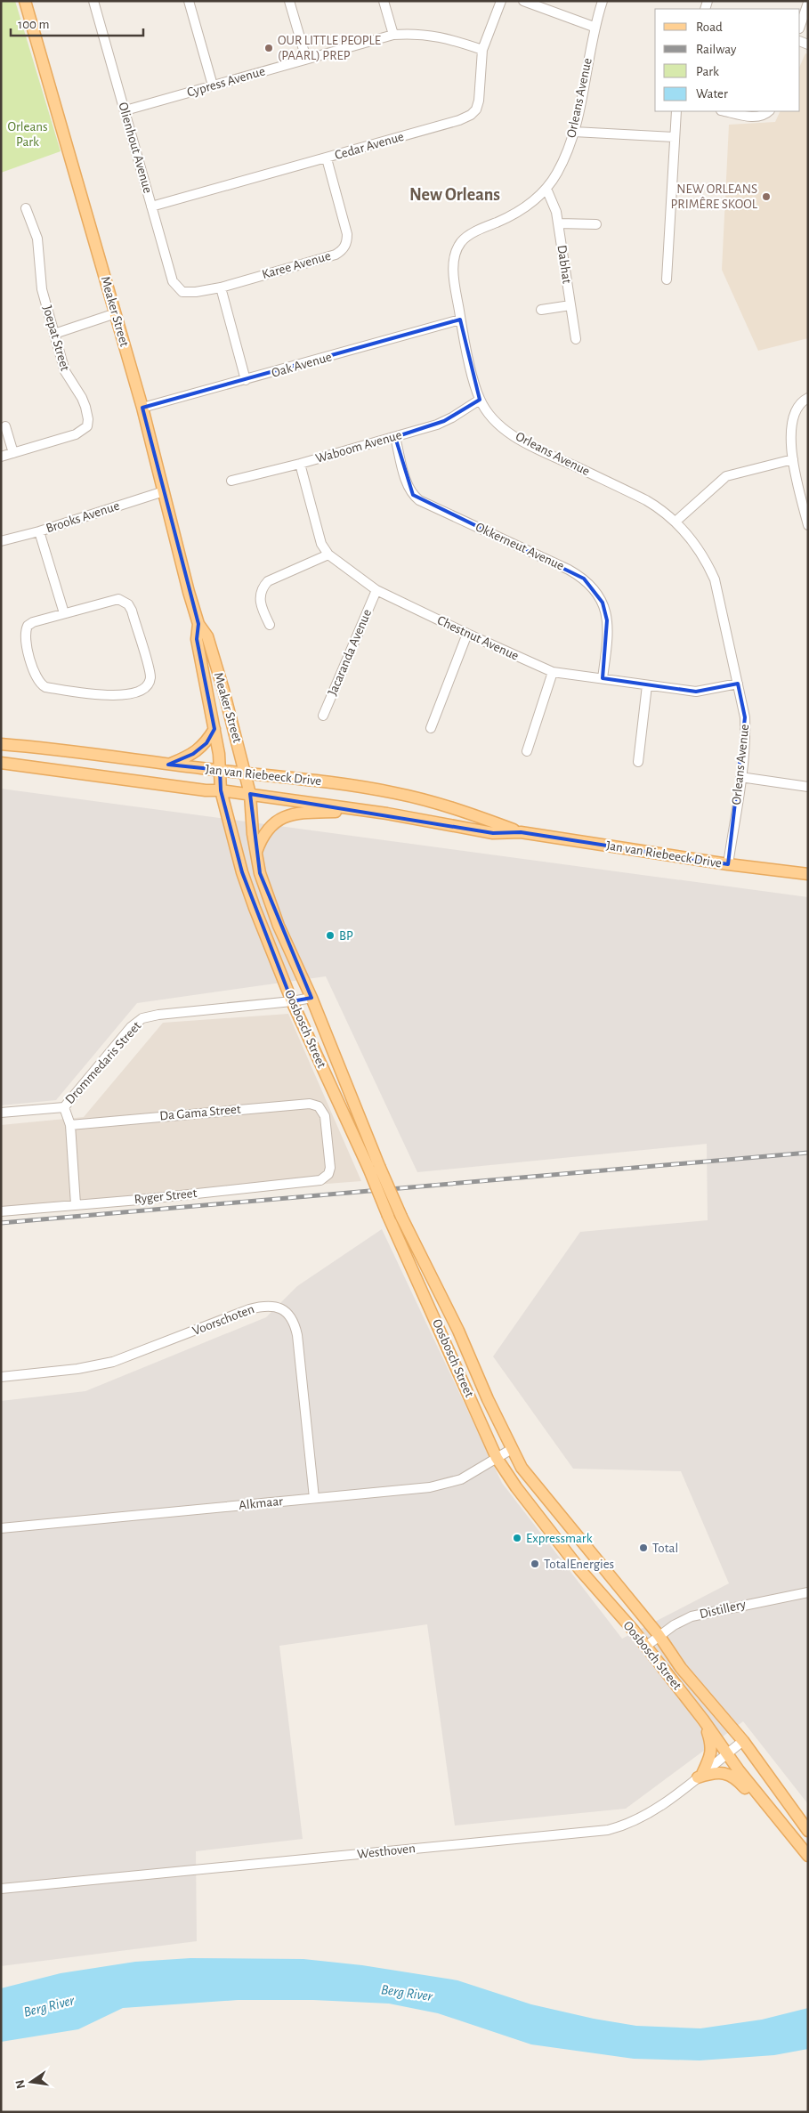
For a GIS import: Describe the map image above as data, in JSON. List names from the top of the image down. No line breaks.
{"streets":{"main road":["Meaker Street","Jan van Riebeeck Drive","Oosbosch Street"],"street":["Cypress Avenue","Orleans Avenue","Cedar Avenue","Olienhout Avenue","Dabhat","Karee Avenue","Joepat Street","Oak Avenue","Waboom Avenue","Brooks Avenue","Okkerneut Avenue","Chestnut Avenue","Jacaranda Avenue","Drommedaris Street","Da Gama Street","Ryger Street","Voorschoten","Alkmaar","Distillery","Westhoven"]},"crossings":[["Cypress Avenue","Cedar Avenue"],["Cypress Avenue","Olienhout Avenue"],["Orleans Avenue","Dabhat"],["Orleans Avenue","Oak Avenue"],["Orleans Avenue","Waboom Avenue"],["Orleans Avenue","Chestnut Avenue"],["Orleans Avenue","Jan van Riebeeck Drive"],["Cedar Avenue","Olienhout Avenue"],["Cedar Avenue","Karee Avenue"],["Olienhout Avenue","Karee Avenue"],["Meaker Street","Oak Avenue"],["Meaker Street","Brooks Avenue"],["Meaker Street","Jan van Riebeeck Drive"],["Meaker Street","Oosbosch Street"],["Waboom Avenue","Okkerneut Avenue"],["Waboom Avenue","Chestnut Avenue"],["Okkerneut Avenue","Chestnut Avenue"],["Chestnut Avenue","Jacaranda Avenue"],["Jan van Riebeeck Drive","Oosbosch Street"],["Oosbosch Street","Drommedaris Street"],["Oosbosch Street","Alkmaar"],["Oosbosch Street","Distillery"],["Oosbosch Street","Westhoven"],["Da Gama Street","Ryger Street"],["Voorschoten","Alkmaar"]],"districts":["New Orleans"],"water":["Berg River"],"parks":["Orleans Park"],"places":["OUR LITTLE PEOPLE (PAARL) PREP","NEW ORLEANS PRIMÊRE SKOOL","BP","Expressmark","Total","TotalEnergies"],"legend":["Road","Railway","Park","Water"],"scale_bar":"100 m","north":"left"}
